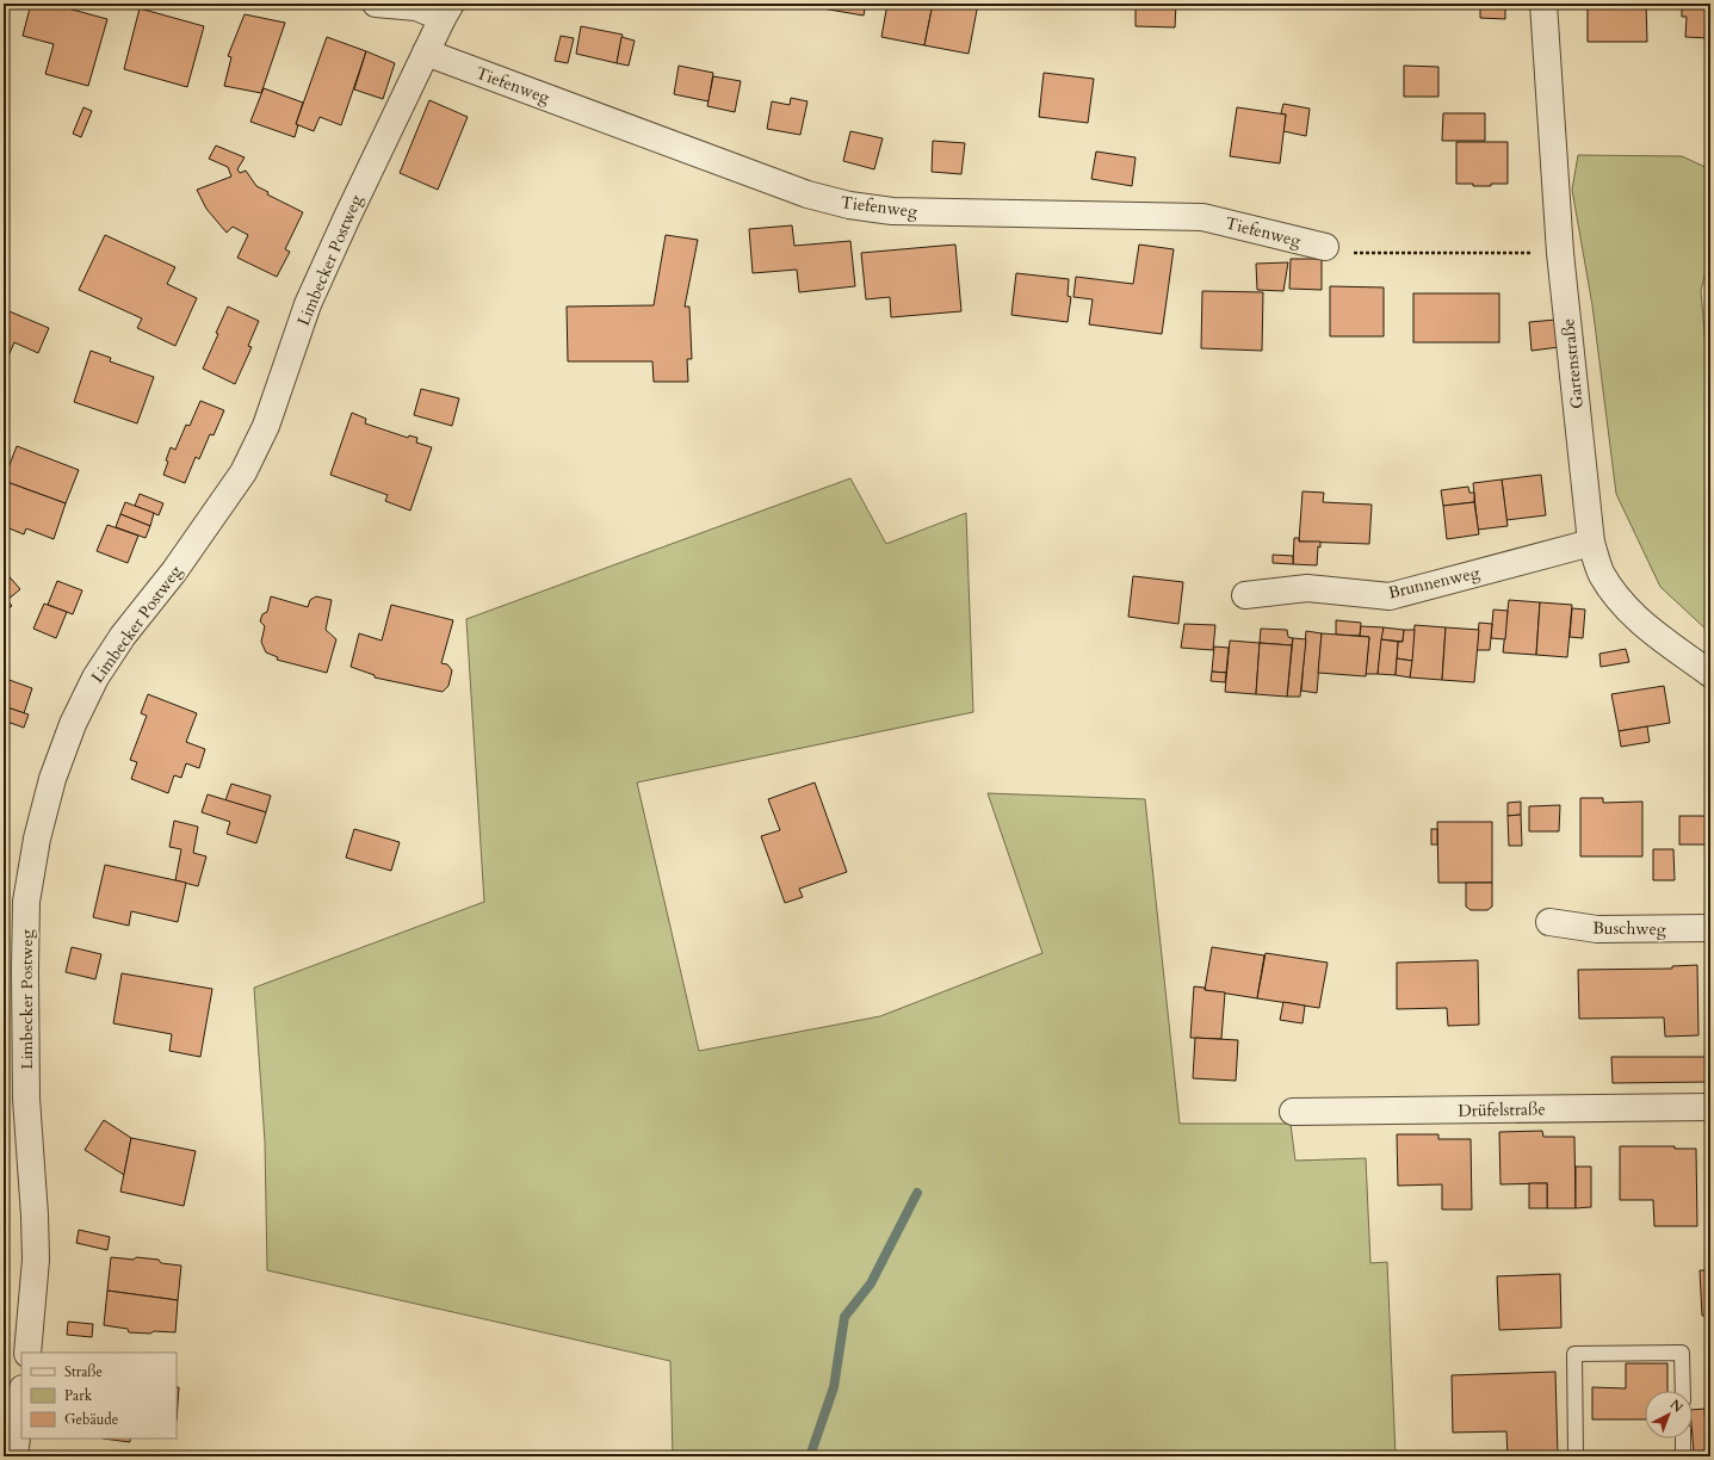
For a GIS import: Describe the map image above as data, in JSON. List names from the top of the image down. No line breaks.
{"streets":{"street":["Tiefenweg","Limbecker Postweg","Gartenstraße","Brunnenweg","Buschweg","Drüfelstraße"]},"crossings":[["Tiefenweg","Limbecker Postweg"],["Gartenstraße","Brunnenweg"]],"legend":["Straße","Park","Gebäude"],"north":"top right"}
